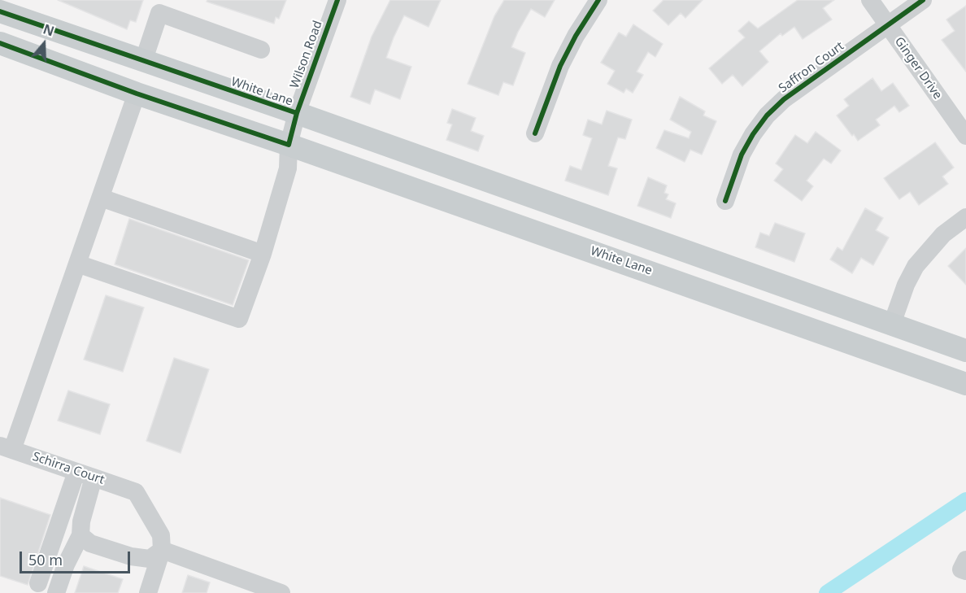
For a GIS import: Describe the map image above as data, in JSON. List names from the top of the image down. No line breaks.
{"streets":{"main road":["White Lane"],"street":["Wilson Road","Saffron Court","Ginger Drive","Schirra Court"]},"crossings":[["Wilson Road","White Lane"],["Saffron Court","Ginger Drive"]],"scale_bar":"50 m","north":"top"}
